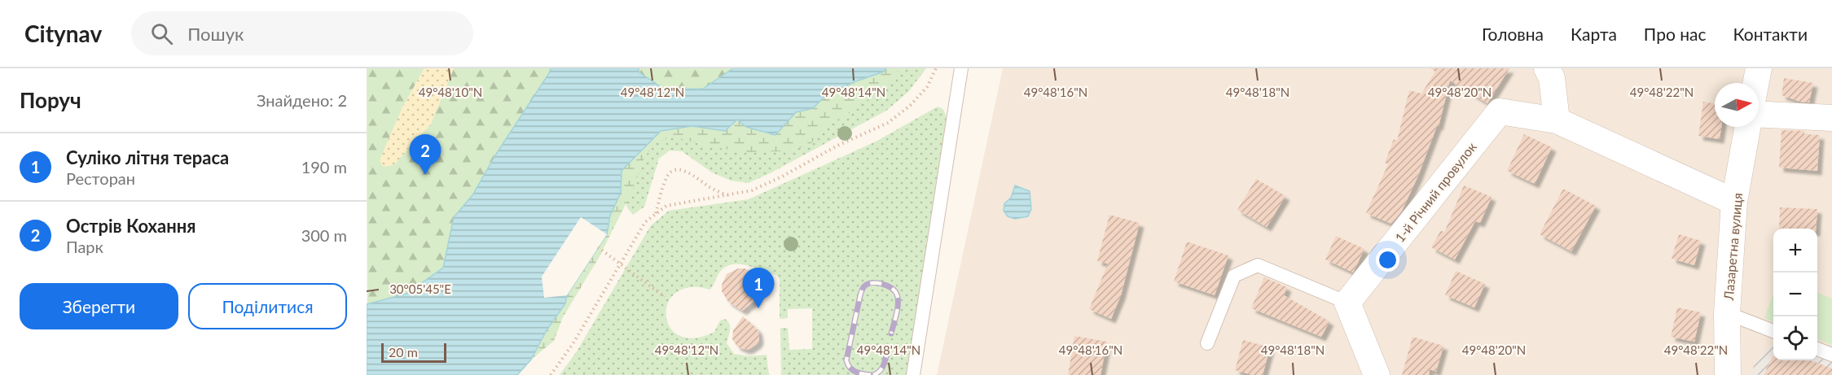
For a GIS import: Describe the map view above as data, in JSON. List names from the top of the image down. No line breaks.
{"streets":{"street":["1-й Річний провулок","Лазаретна вулиця"]},"crossings":[["1-й Річний провулок","Лазаретна вулиця"]],"scale_bar":"20 m","north":"right","page":{"header":"Citynav","search":"Пошук","nav":["Головна","Карта","Про нас","Контакти"],"heading":["Поруч","Знайдено: 2"],"list":[{"mark":"1","name":"Суліко літня тераса","note":"Ресторан","value":"190 m"},{"mark":"2","name":"Острів Кохання","note":"Парк","value":"300 m"}],"pins":["2","1"],"map_buttons":["+","−"],"buttons":["Зберегти","Поділитися"],"scale":"20 m"},"coordinates":["49°48'22\"N","49°48'10\"N","49°48'12\"N","49°48'14\"N","49°48'16\"N","49°48'18\"N","49°48'20\"N","30°05'45\"E"]}
